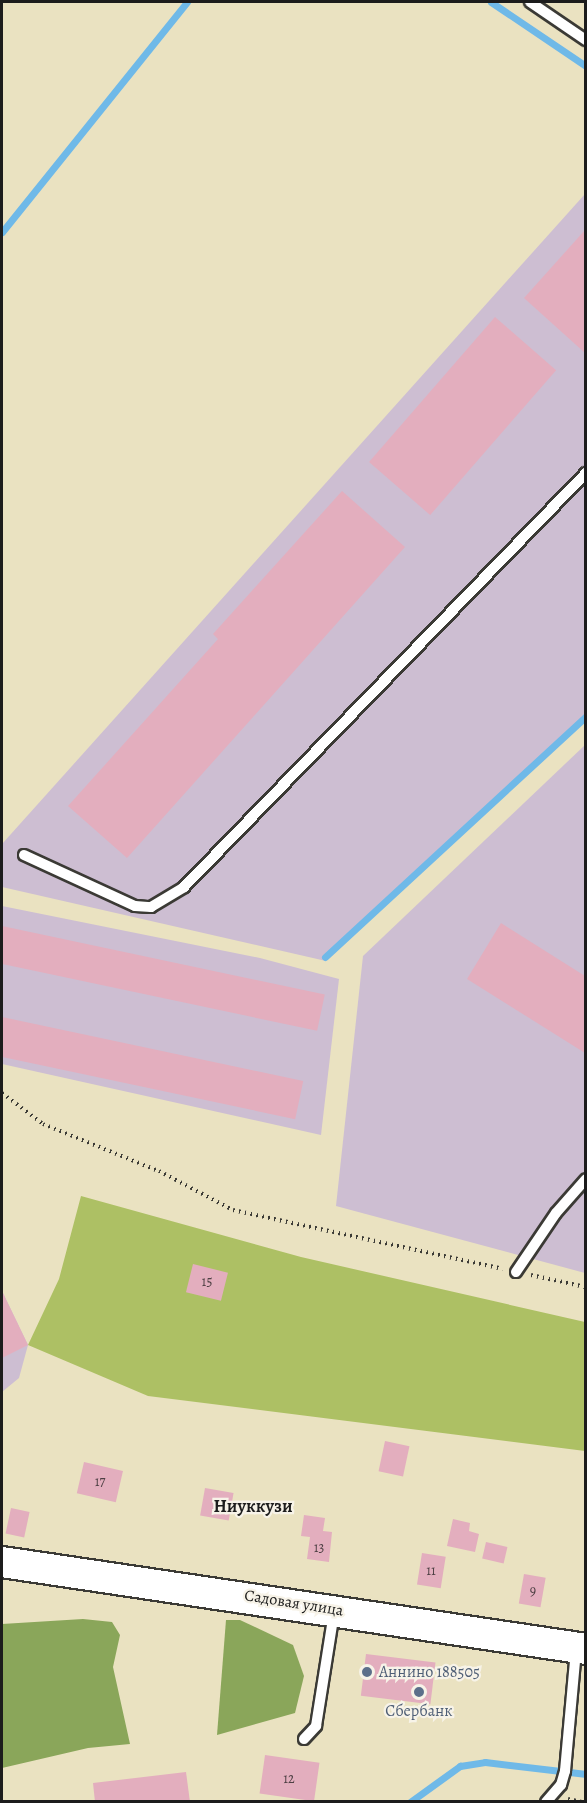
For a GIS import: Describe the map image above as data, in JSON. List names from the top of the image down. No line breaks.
{"streets":{"main road":["Садовая улица"]},"districts":["Ниуккузи"],"places":["Аннино 188505","Сбербанк"],"house_numbers":["15","17","13","11","9","12"]}
